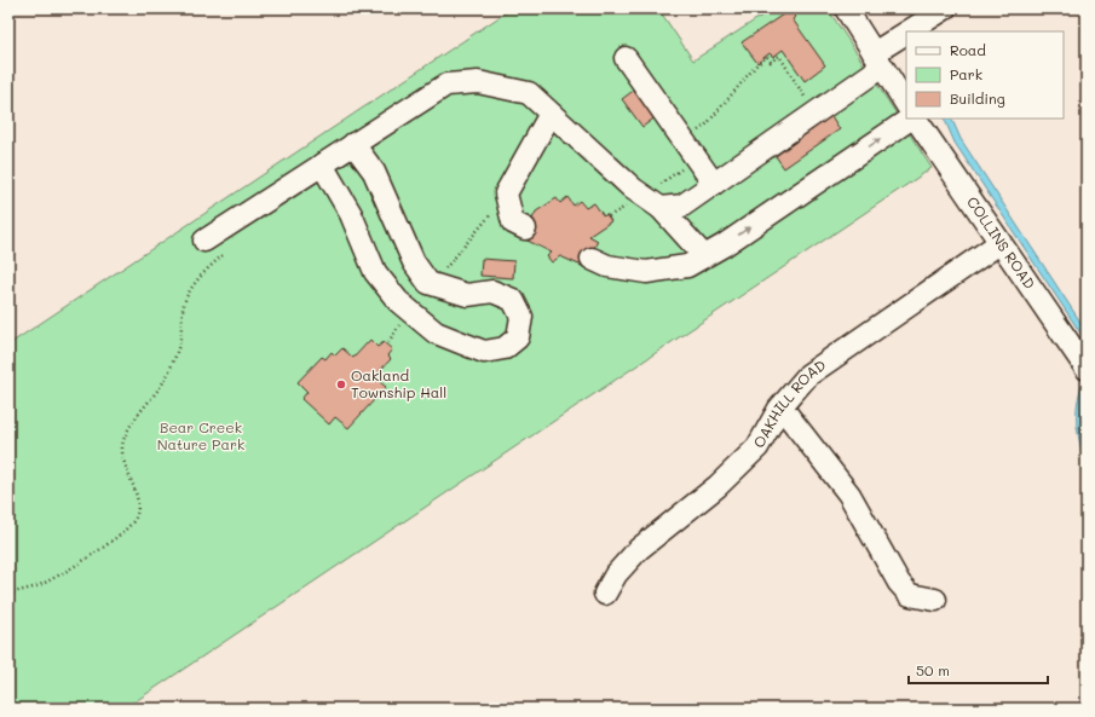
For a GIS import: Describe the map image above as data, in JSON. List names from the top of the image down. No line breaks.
{"streets":{"street":["COLLINS ROAD","OAKHILL ROAD"]},"crossings":[["COLLINS ROAD","OAKHILL ROAD"]],"parks":["Bear Creek Nature Park"],"places":["Oakland Township Hall"],"legend":["Road","Park","Building"],"scale_bar":"50 m"}
